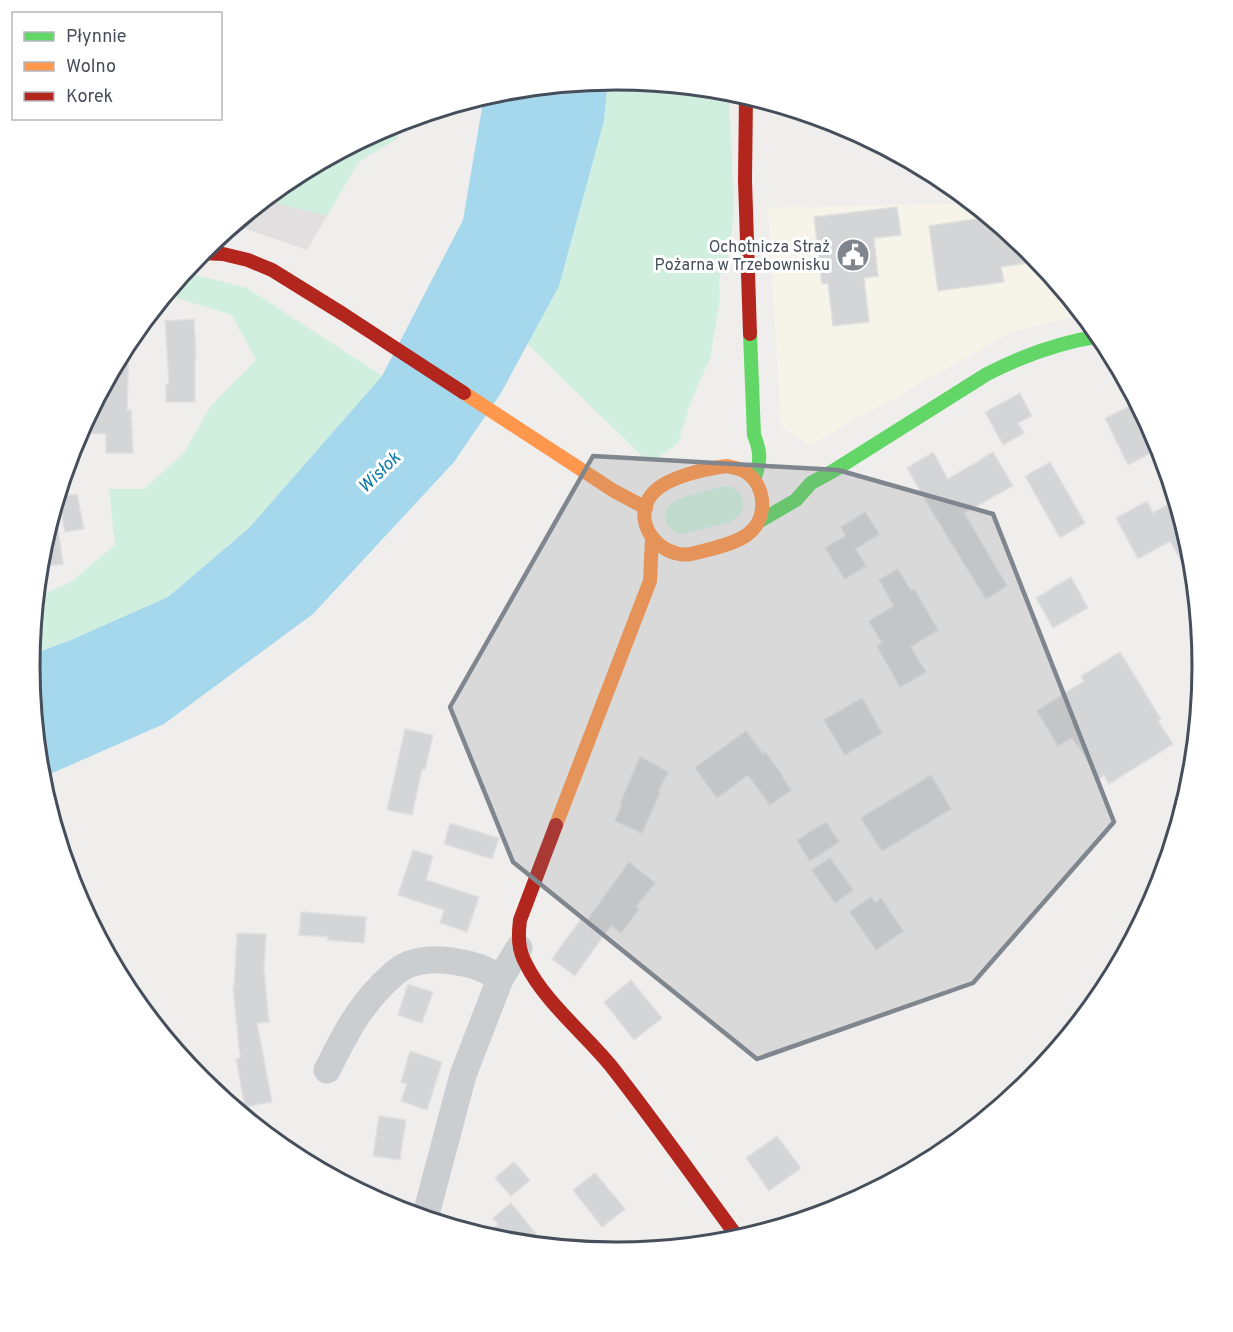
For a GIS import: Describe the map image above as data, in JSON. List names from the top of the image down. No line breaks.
{"water":["Wisłok"],"places":{"public building":["Ochotnicza Straż Pożarna w Trzebownisku"]},"legend":["Płynnie","Wolno","Korek"]}
